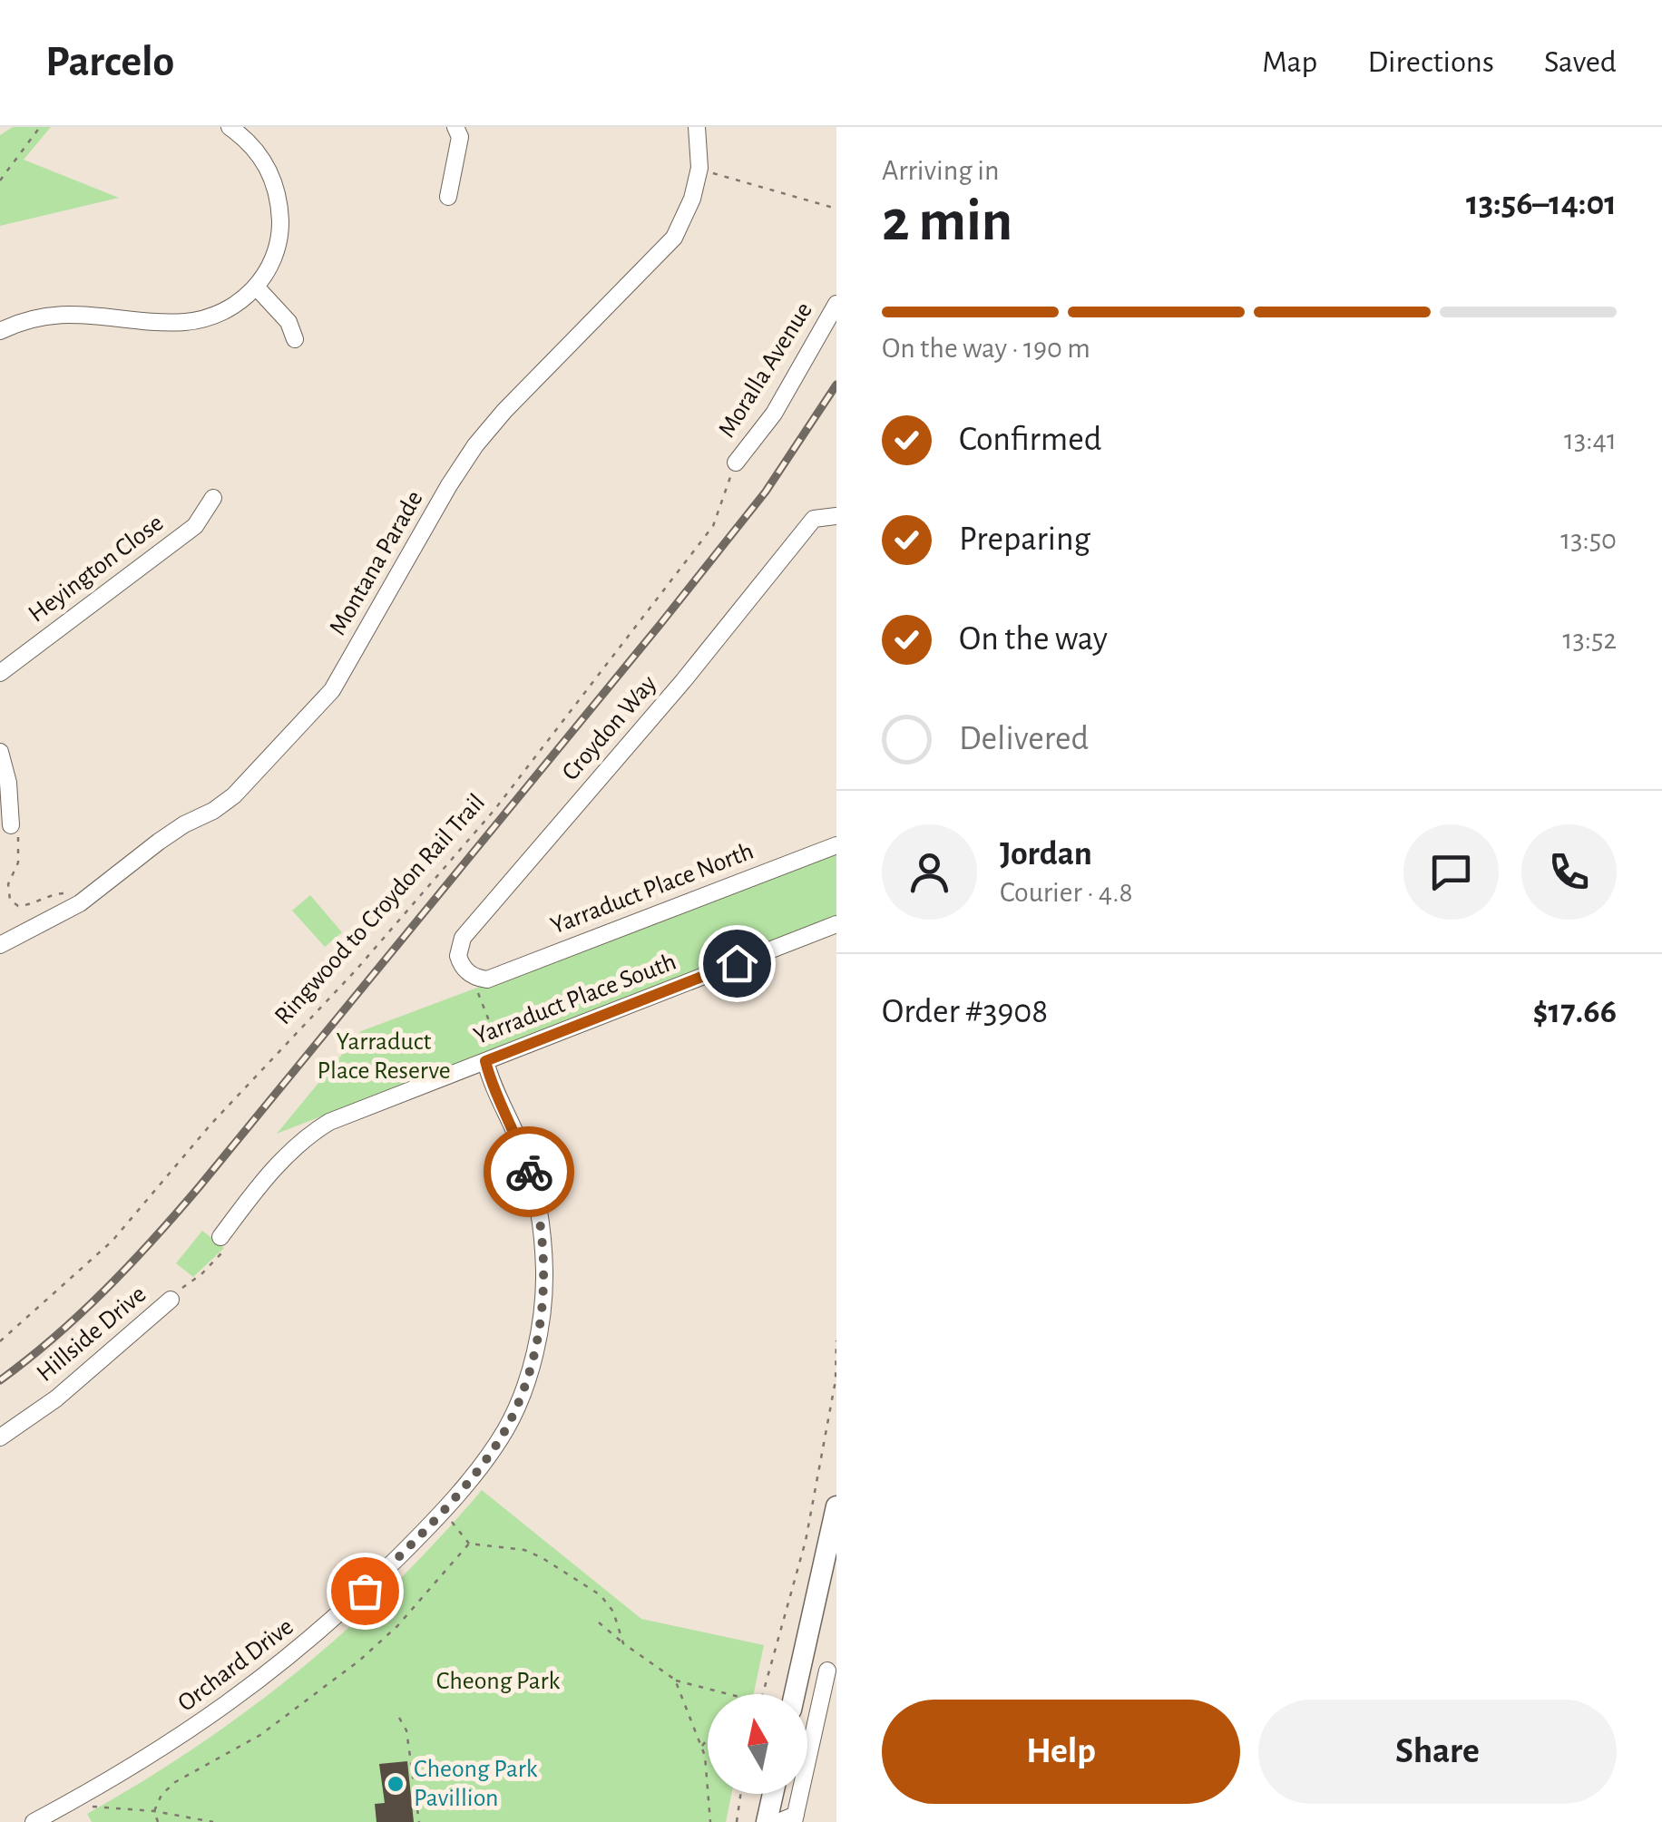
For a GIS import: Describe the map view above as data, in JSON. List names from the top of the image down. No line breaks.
{"streets":{"street":["Moralla Avenue","Montana Parade","Heyington Close","Croydon Way","Yarraduct Place North","Yarraduct Place South","Hillside Drive","Orchard Drive"],"path":["Ringwood to Croydon Rail Trail"]},"crossings":[["Moralla Avenue","Ringwood to Croydon Rail Trail"],["Croydon Way","Yarraduct Place North"],["Yarraduct Place South","Orchard Drive"]],"parks":["Yarraduct Place Reserve","Cheong Park"],"places":["Cheong Park Pavillion"],"north":"top","page":{"header":"Parcelo","nav":["Map","Directions","Saved"],"heading":["2 min","Arriving in","13:56–14:01"],"panel":["Jordan","Courier · 4.8","Order #3908","$17.66"],"bar":"On the way · 190 m","list":[["Confirmed","13:41"],["Preparing","13:50"],["On the way","13:52"],"Delivered"],"buttons":["Help","Share"]}}
